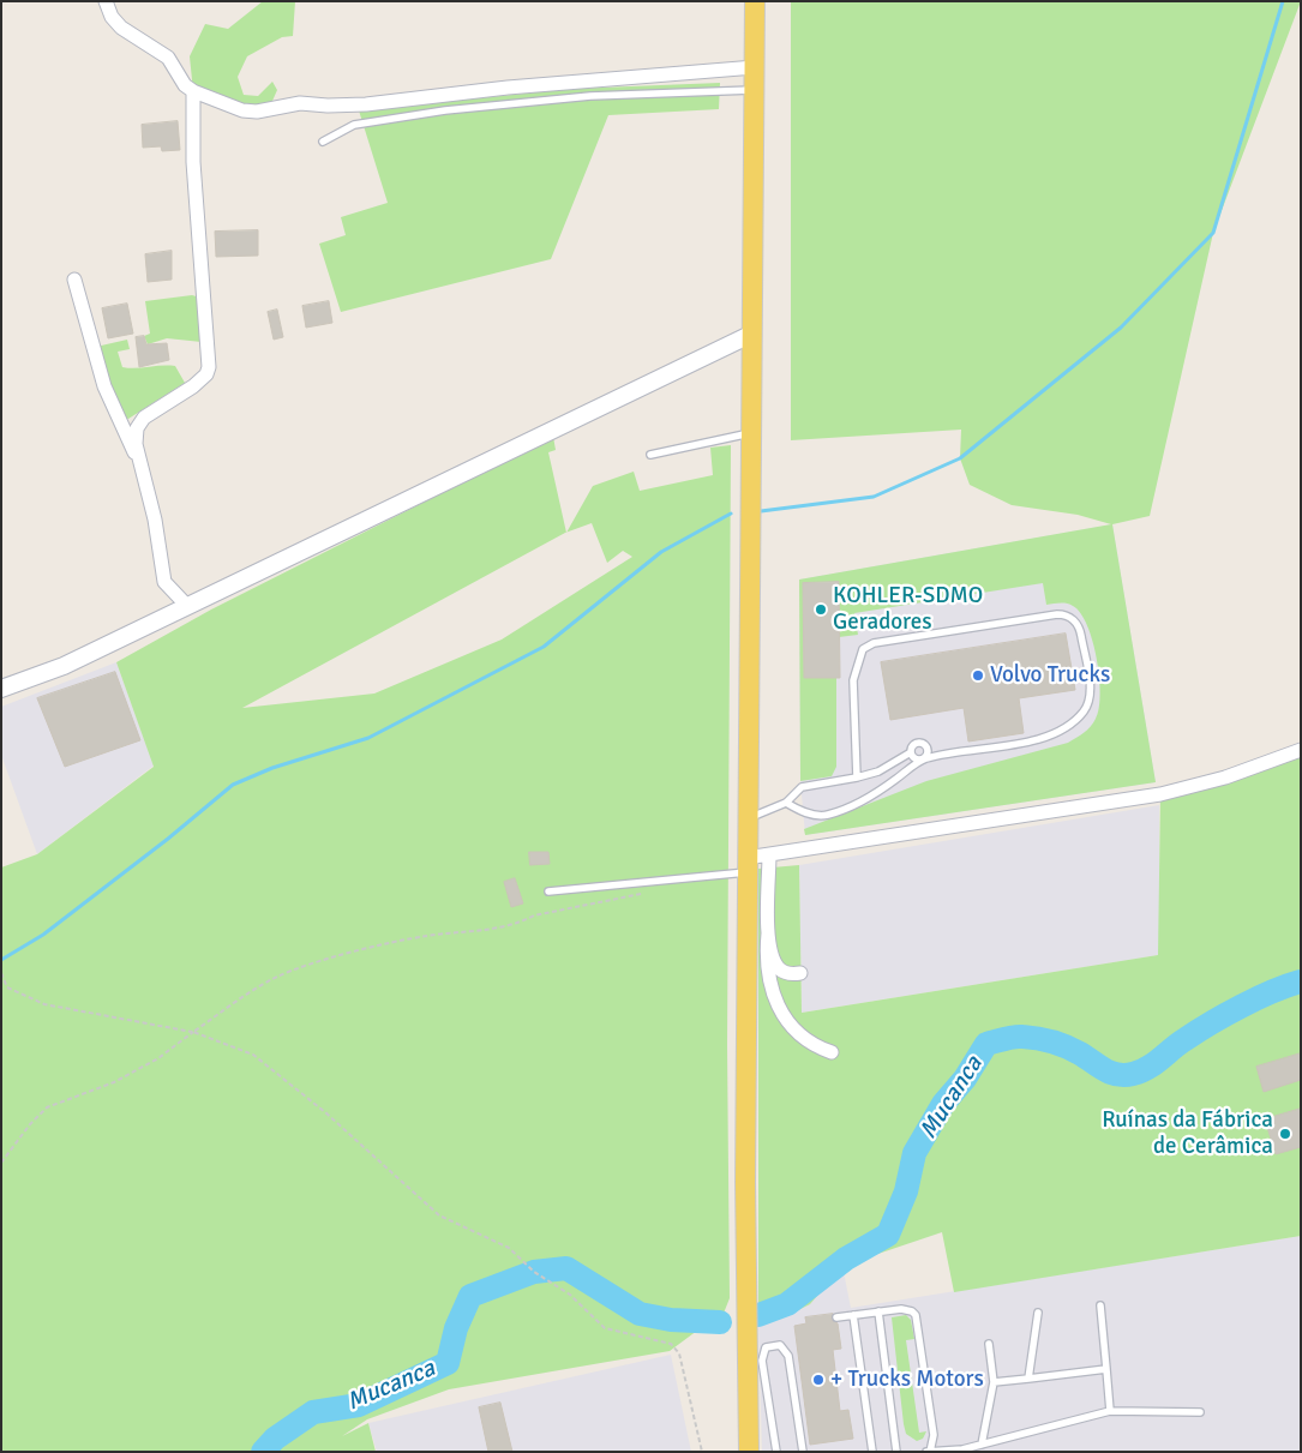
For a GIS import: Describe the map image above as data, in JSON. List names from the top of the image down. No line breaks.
{"water":["Mucanca"],"places":["KOHLER-SDMO Geradores","Volvo Trucks","Ruínas da Fábrica de Cerâmica","+ Trucks Motors"]}
